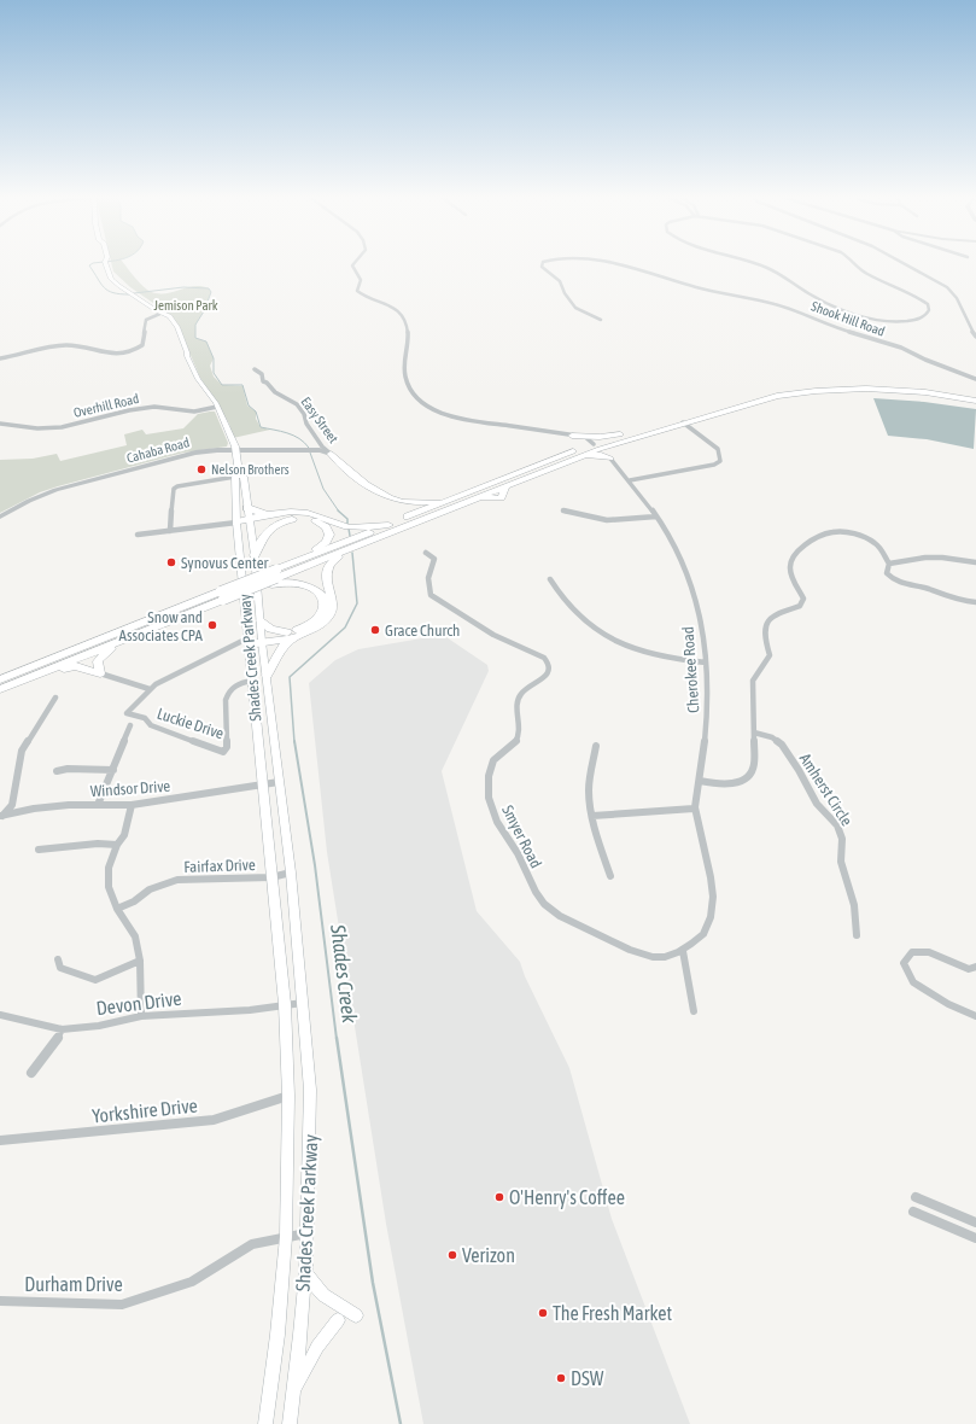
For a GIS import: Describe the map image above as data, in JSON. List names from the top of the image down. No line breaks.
{"streets":{"main road":["Shades Creek Parkway"],"street":["Shook Hill Road","Overhill Road","Easy Street","Cahaba Road","Cherokee Road","Luckie Drive","Windsor Drive","Amherst Circle","Smyer Road","Fairfax Drive","Devon Drive","Yorkshire Drive","Durham Drive"]},"crossings":[["Overhill Road","Shades Creek Parkway"],["Easy Street","Cahaba Road"],["Cahaba Road","Shades Creek Parkway"],["Shades Creek Parkway","Luckie Drive"],["Shades Creek Parkway","Windsor Drive"],["Shades Creek Parkway","Fairfax Drive"],["Shades Creek Parkway","Devon Drive"],["Shades Creek Parkway","Yorkshire Drive"],["Shades Creek Parkway","Durham Drive"],["Cherokee Road","Smyer Road"]],"water":["Shades Creek"],"parks":["Jemison Park"],"places":["Nelson Brothers","Synovus Center","Snow and Associates CPA","Grace Church","O'Henry's Coffee","Verizon","The Fresh Market","DSW"]}
